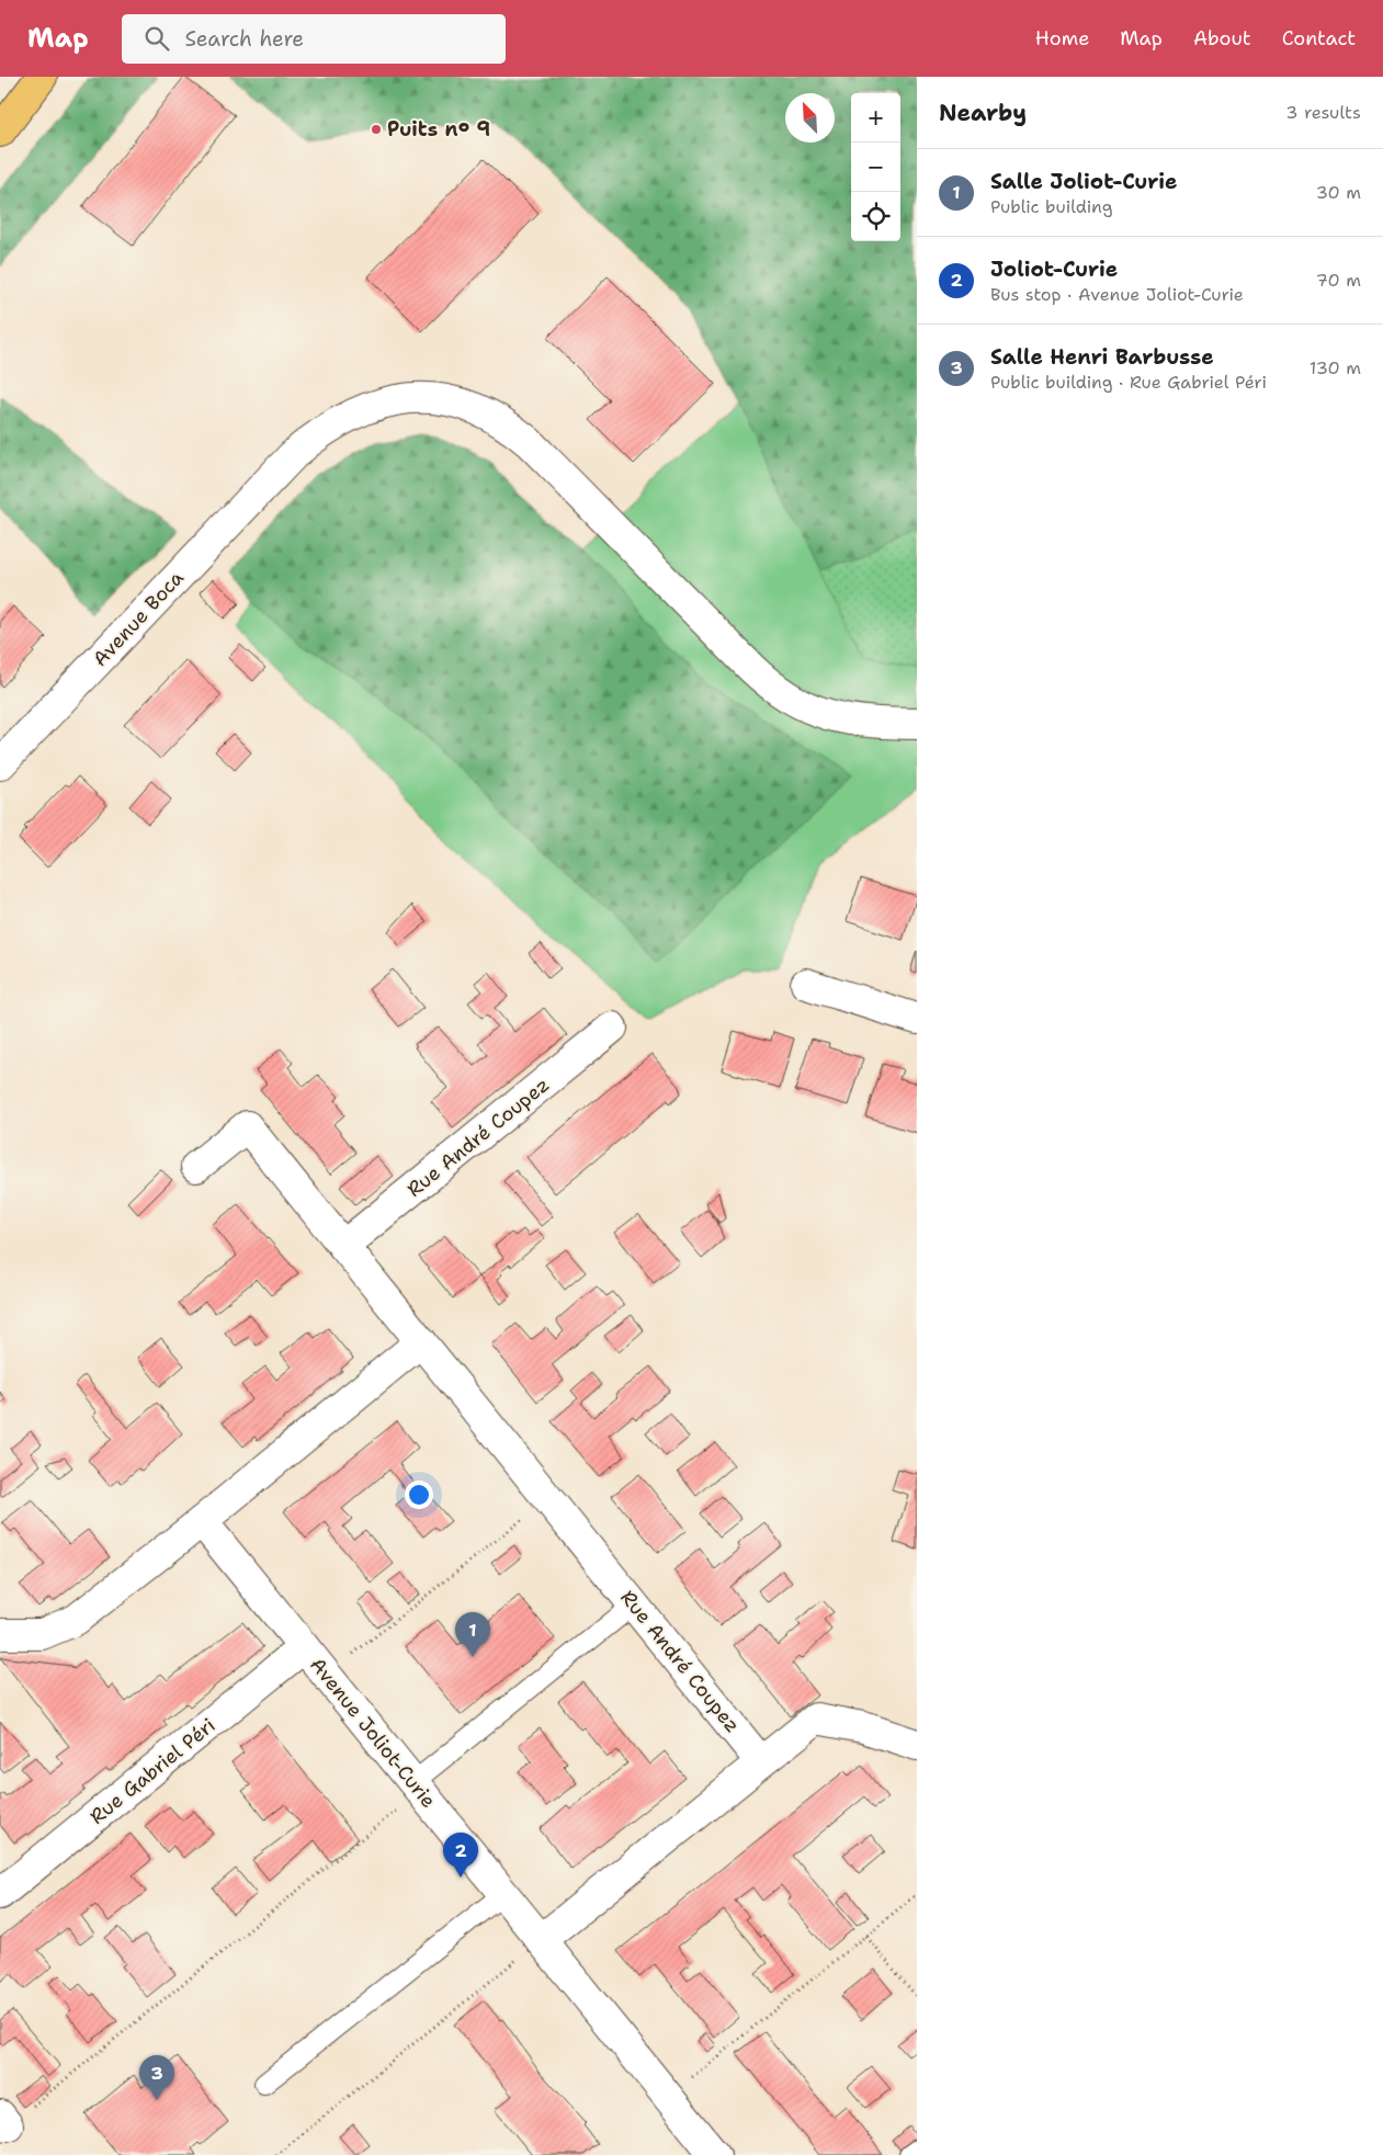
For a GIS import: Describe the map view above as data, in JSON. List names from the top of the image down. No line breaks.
{"streets":{"street":["Avenue Boca","Rue André Coupez","Avenue Joliot-Curie","Rue Gabriel Péri"]},"crossings":[["Avenue Joliot-Curie","Rue Gabriel Péri"]],"places":["Puits n° 9"],"north":"top left","page":{"header":"Map","search":"Search here","nav":["Home","Map","About","Contact"],"heading":["Nearby","3 results"],"map_buttons":["+","−"],"list":[{"mark":"1","name":"Salle Joliot-Curie","note":"Public building","value":"30 m"},{"mark":"2","name":"Joliot-Curie","note":"Bus stop · Avenue Joliot-Curie","value":"70 m"},{"mark":"3","name":"Salle Henri Barbusse","note":"Public building · Rue Gabriel Péri","value":"130 m"}],"pins":["1","2","3"]}}
